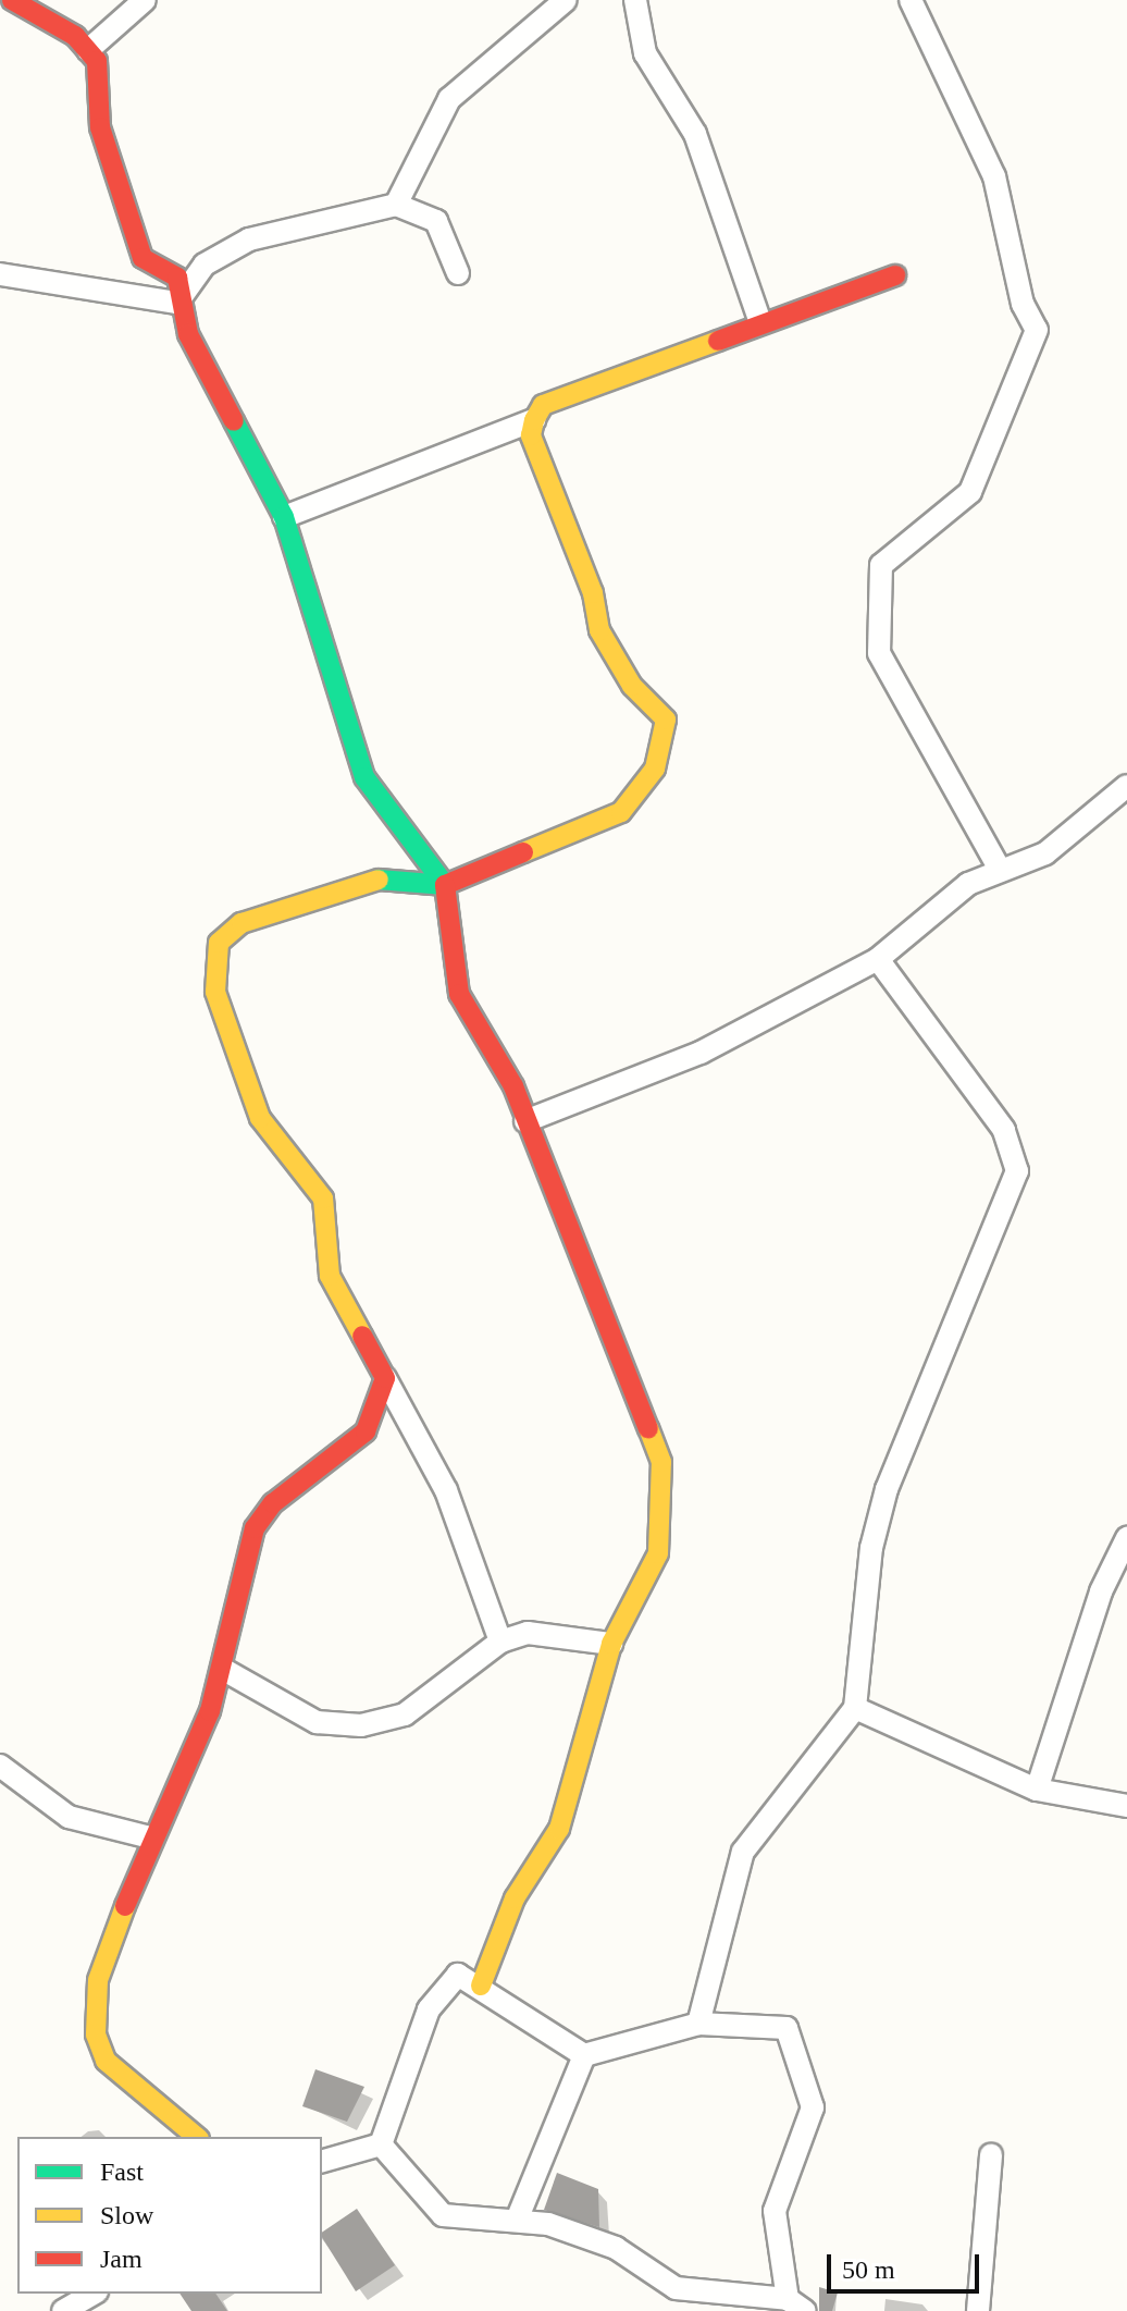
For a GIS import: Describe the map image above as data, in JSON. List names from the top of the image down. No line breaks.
{"legend":["Fast","Slow","Jam"],"scale_bar":"50 m"}
